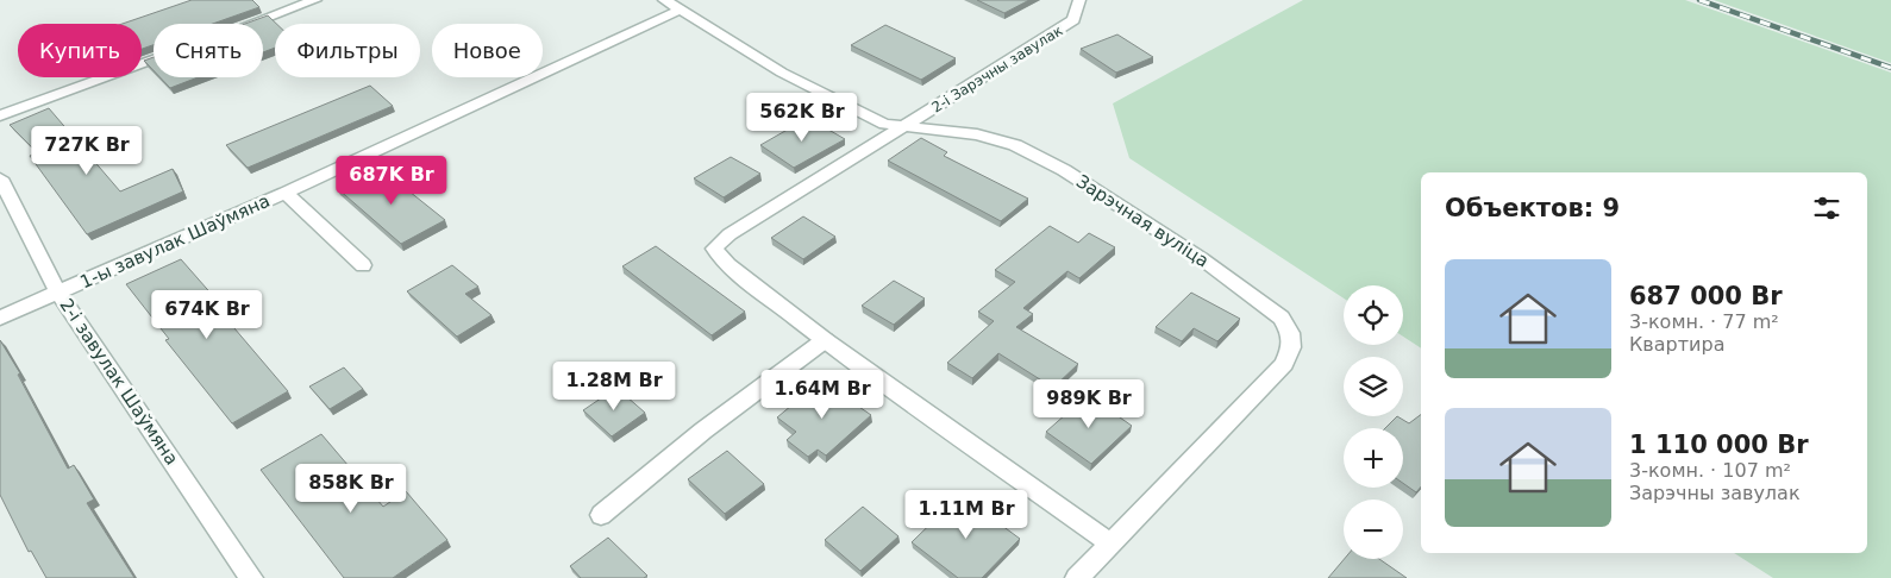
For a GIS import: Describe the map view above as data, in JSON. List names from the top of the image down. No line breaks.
{"streets":{"street":["2-і Зарэчны завулак","Зарэчная вуліца","1-ы завулак Шаўмяна","2-і завулак Шаўмяна"]},"crossings":[["2-і Зарэчны завулак","Зарэчная вуліца"],["Зарэчная вуліца","1-ы завулак Шаўмяна"],["1-ы завулак Шаўмяна","2-і завулак Шаўмяна"]],"page":{"chip":["Купить","Снять","Фильтры","Новое"],"price":["562K Br","727K Br","687K Br","674K Br","1.28M Br","1.64M Br","989K Br","858K Br","1.11M Br"],"heading":"Объектов: 9","list":[{"name":"687 000 Br","note":"3-комн. · 77 m² · Квартира"},{"name":"1 110 000 Br","note":"3-комн. · 107 m² · Зарэчны завулак"}],"map_buttons":["+","−"]}}
